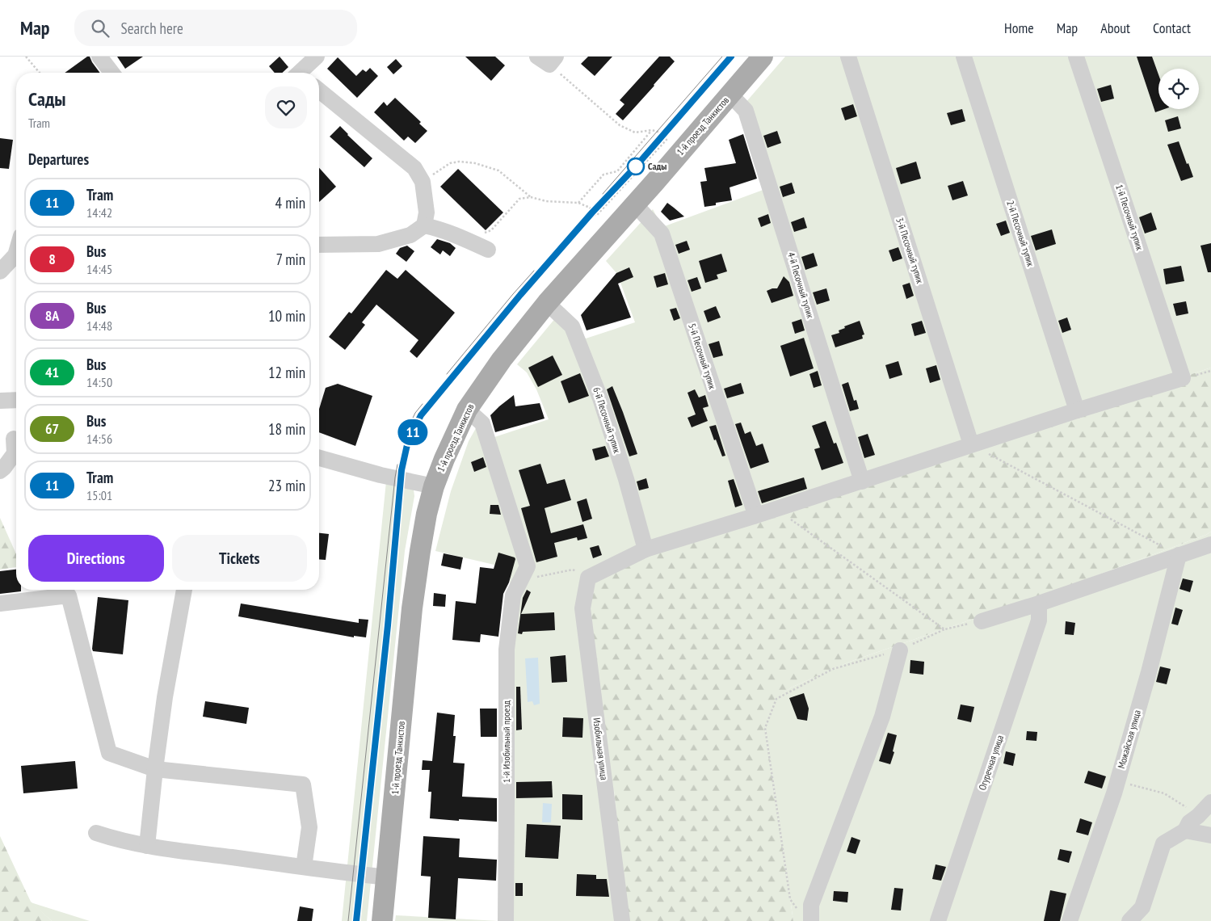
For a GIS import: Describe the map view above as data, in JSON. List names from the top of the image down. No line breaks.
{"streets":{"main road":["1-й проезд Танкистов"],"street":["1-й Песочный тупик","2-й Песочный тупик","3-й Песочный тупик","4-й Песочный тупик","5-й Песочный тупик","6-й Песочный тупик","Можайская улица","1-й Изобильный проезд","Изобильная улица","Огуречная улица"]},"crossings":[["1-й проезд Танкистов","4-й Песочный тупик"],["1-й проезд Танкистов","5-й Песочный тупик"],["1-й проезд Танкистов","6-й Песочный тупик"],["1-й Песочный тупик","2-й Песочный тупик"]],"places":["Сады"],"lines":["tram line 11"],"page":{"header":"Map","search":"Search here","nav":["Home","Map","About","Contact"],"on_map":"11","heading":[["Сады","Tram"],"Departures"],"list":[{"mark":"11","name":"Tram","note":"14:42","value":"4 min"},{"mark":"8","name":"Bus","note":"14:45","value":"7 min"},{"mark":"8А","name":"Bus","note":"14:48","value":"10 min"},{"mark":"41","name":"Bus","note":"14:50","value":"12 min"},{"mark":"67","name":"Bus","note":"14:56","value":"18 min"},{"mark":"11","name":"Tram","note":"15:01","value":"23 min"}],"buttons":["Directions","Tickets"]}}
